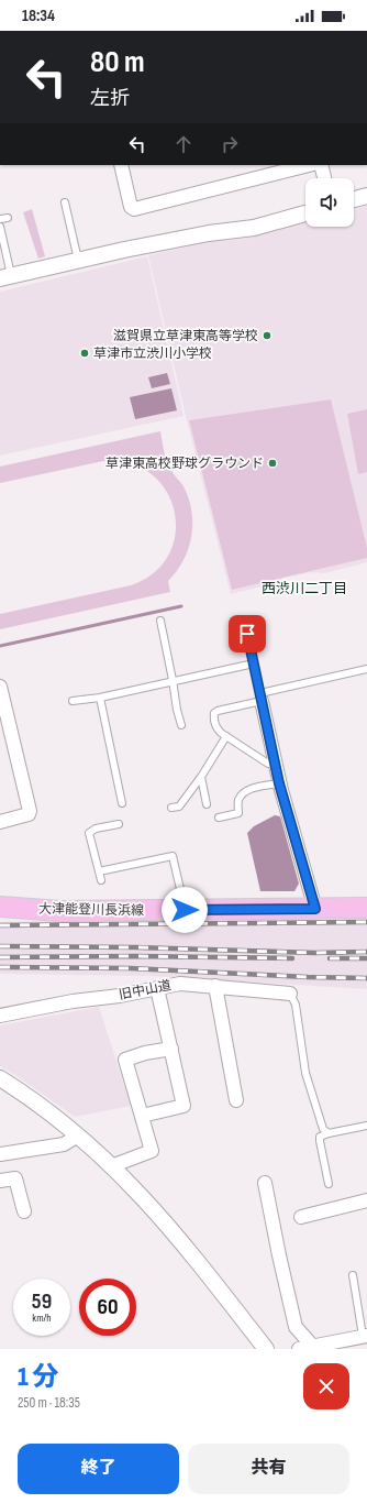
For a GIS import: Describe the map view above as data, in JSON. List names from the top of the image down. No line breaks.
{"streets":{"main road":["大津能登川長浜線"],"street":["旧中山道"]},"districts":["西渋川二丁目"],"places":["滋賀県立草津東高等学校","草津市立渋川小学校","草津東高校野球グラウンド"],"page":{"status":"18:34","turn":["80 m","左折"],"speed":"59 km/h","limit":"60","heading":["1 分","250 m · 18:35"],"buttons":["終了","共有"]}}
